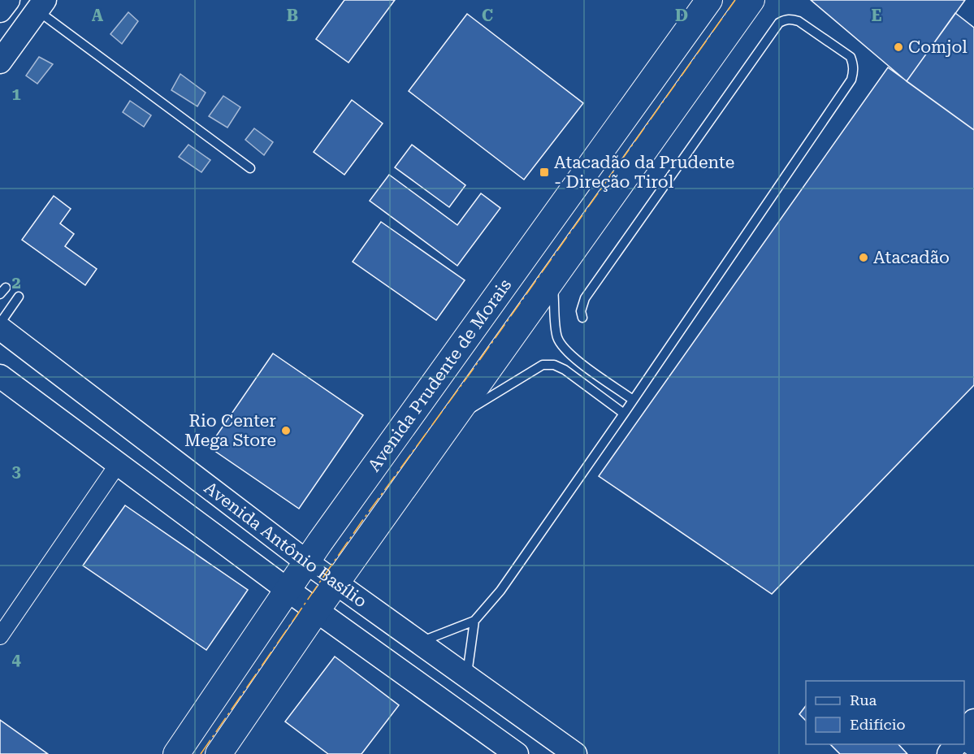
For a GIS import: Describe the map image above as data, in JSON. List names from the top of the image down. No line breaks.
{"streets":{"main road":["Avenida Prudente de Morais","Avenida Antônio Basílio"]},"crossings":[["Avenida Prudente de Morais","Avenida Antônio Basílio"]],"places":{"other":["Comjol","Atacadão","Rio Center Mega Store"],"transit":["Atacadão da Prudente - Direção Tirol"]},"legend":["Rua","Edifício"],"grid":{"columns":["A","B","C","D","E"],"rows":["1","2","3","4"]}}
